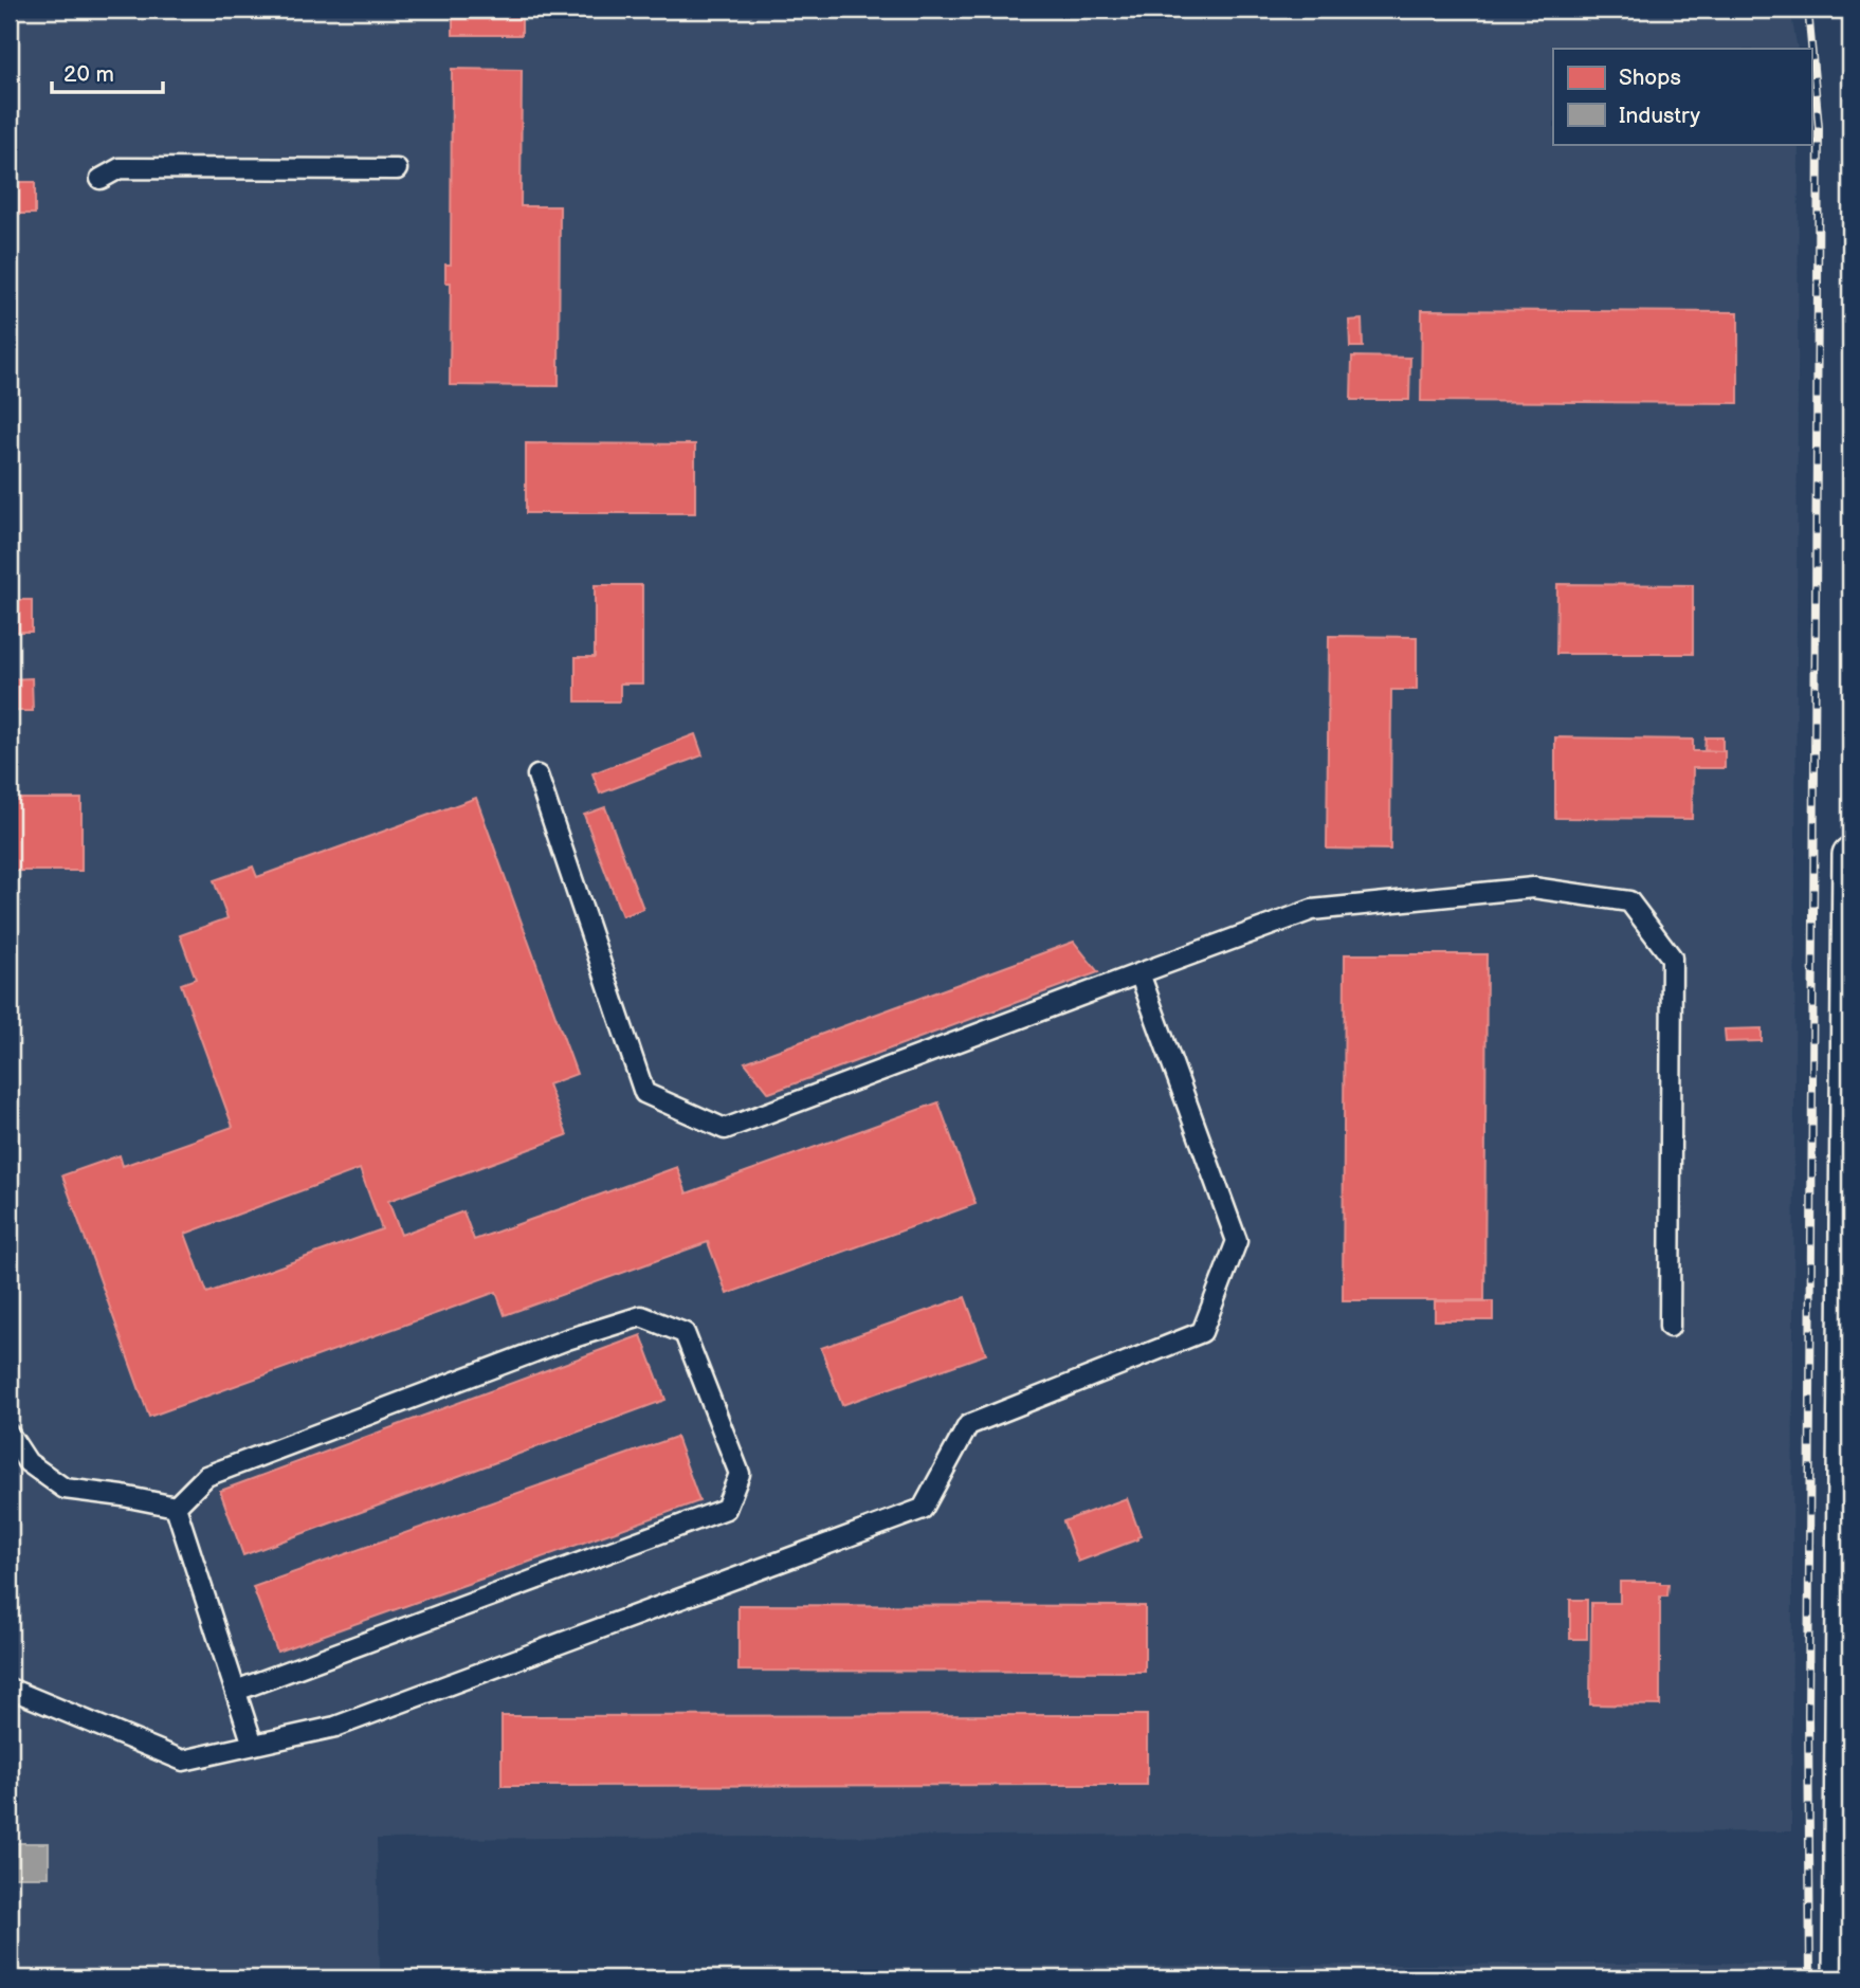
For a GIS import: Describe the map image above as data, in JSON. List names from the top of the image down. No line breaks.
{"legend":["Shops","Industry"],"scale_bar":"20 m"}
